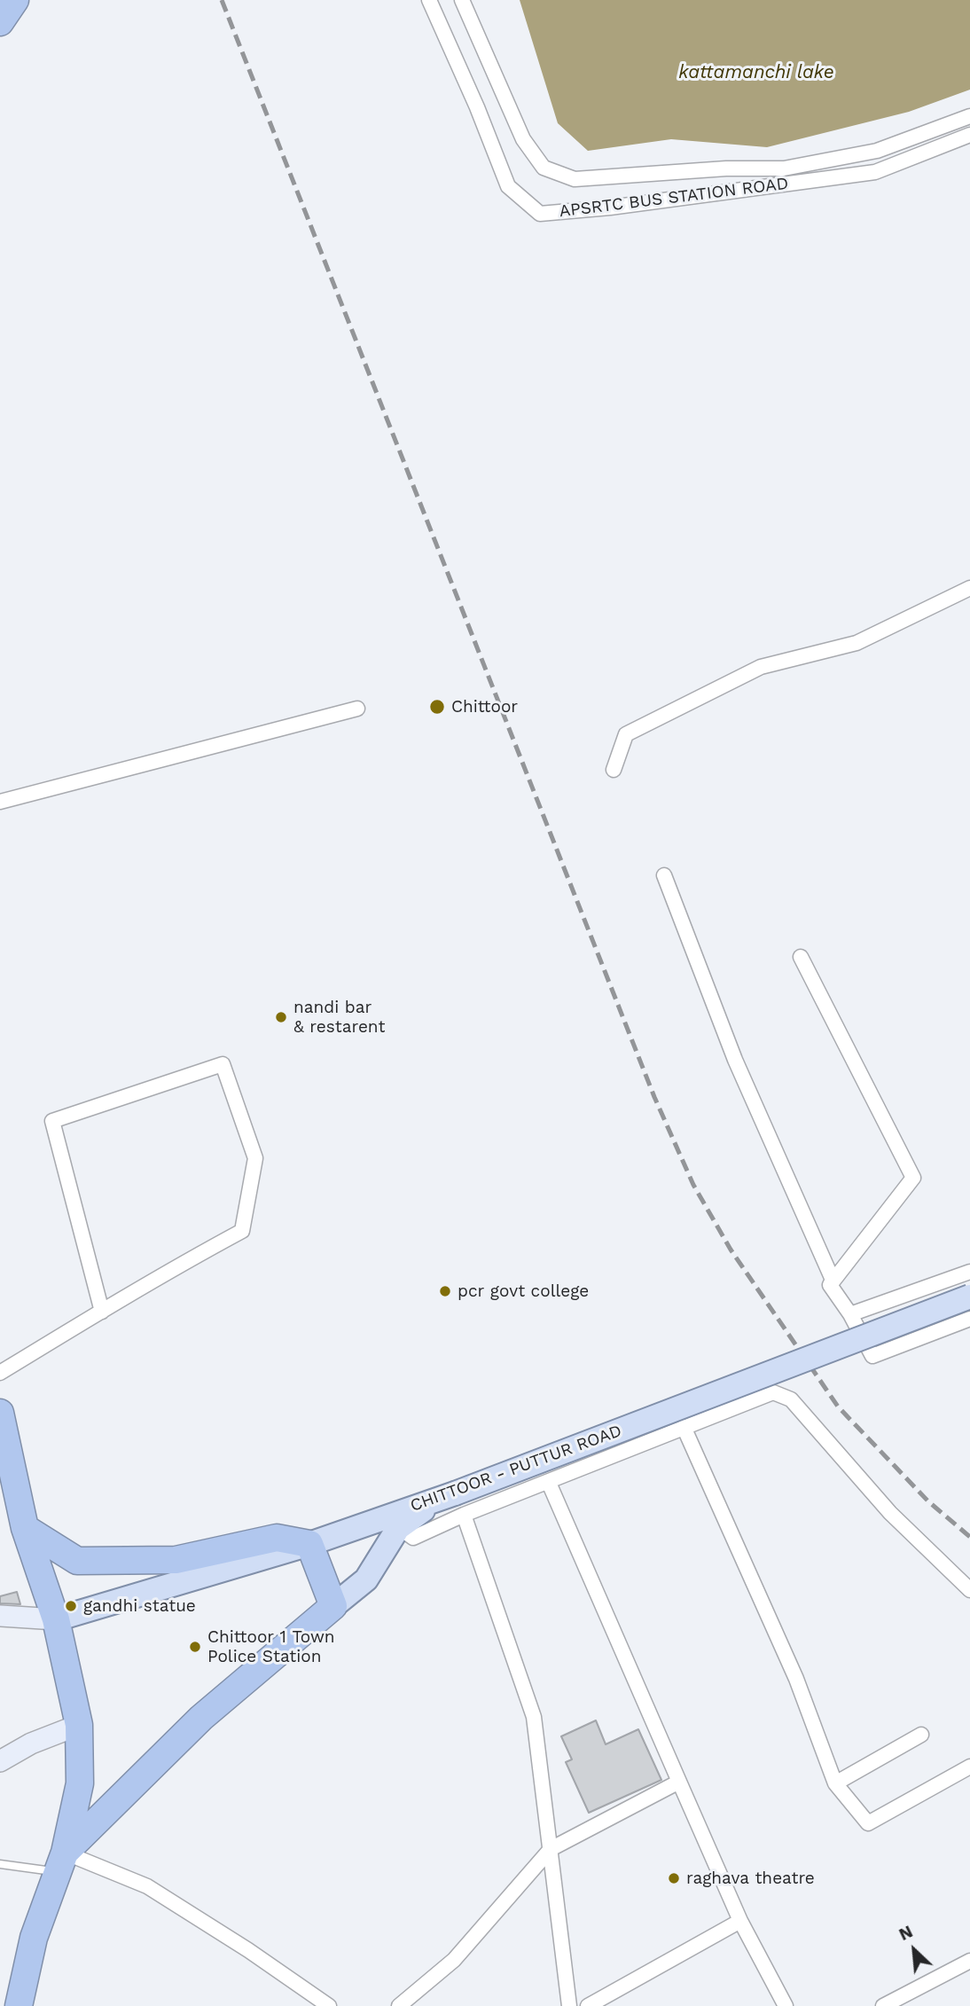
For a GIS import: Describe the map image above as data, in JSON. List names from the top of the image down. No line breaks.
{"streets":{"main road":["CHITTOOR - PUTTUR ROAD"],"street":["APSRTC BUS STATION ROAD"]},"water":["kattamanchi lake"],"places":["Chittoor","nandi bar & restarent","pcr govt college","gandhi statue","Chittoor 1 Town Police Station","raghava theatre"],"north":"top left"}
